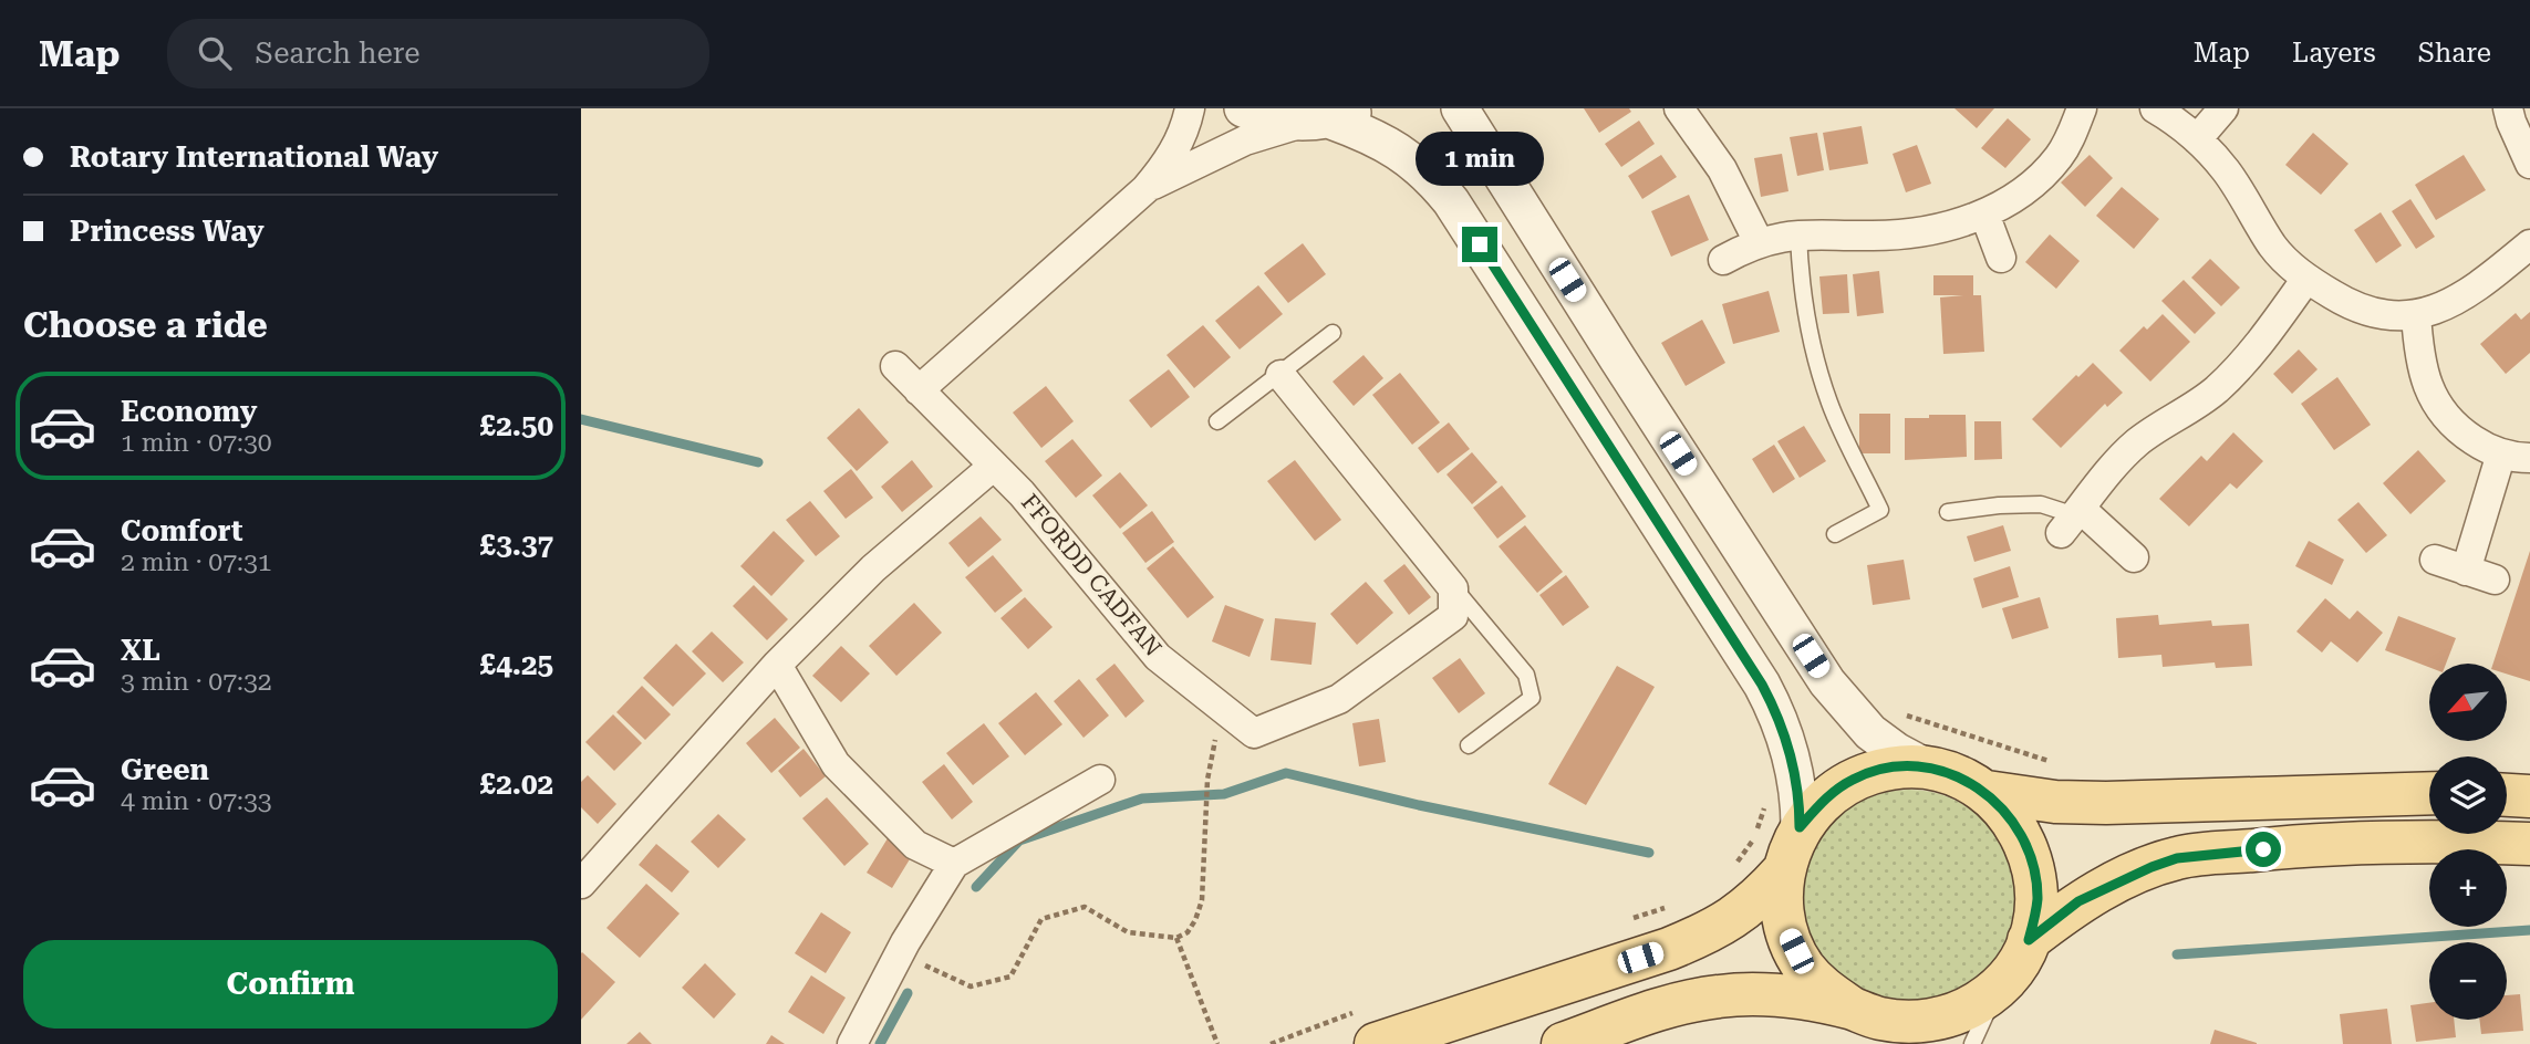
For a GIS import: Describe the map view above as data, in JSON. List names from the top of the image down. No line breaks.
{"streets":{"street":["FFORDD CADFAN"]},"north":"bottom left","page":{"header":"Map","search":"Search here","nav":["Map","Layers","Share"],"banner":["Rotary International Way","Princess Way"],"bubble":"1 min","heading":"Choose a ride","list":[{"name":"Economy","note":"1 min · 07:30","value":"£2.50"},{"name":"Comfort","note":"2 min · 07:31","value":"£3.37"},{"name":"XL","note":"3 min · 07:32","value":"£4.25"},{"name":"Green","note":"4 min · 07:33","value":"£2.02"}],"map_buttons":["+","−"],"buttons":"Confirm"}}
